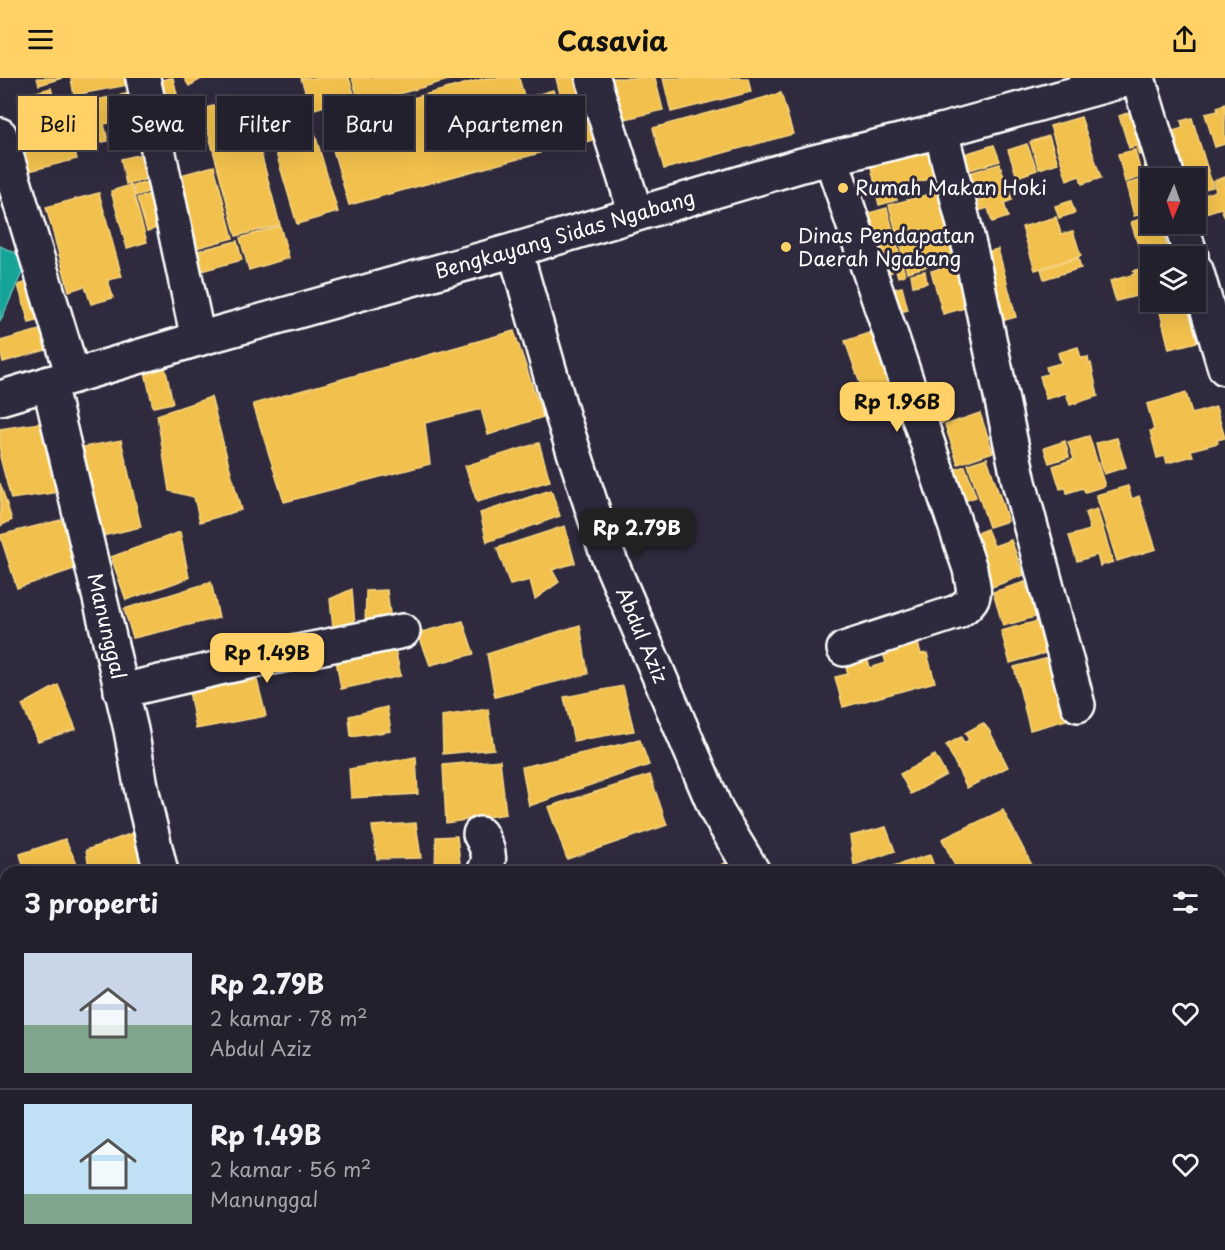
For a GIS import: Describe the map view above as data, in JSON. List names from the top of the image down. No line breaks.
{"streets":{"main road":["Bengkayang Sidas Ngabang","Manunggal","Abdul Aziz"]},"crossings":[["Bengkayang Sidas Ngabang","Manunggal"],["Bengkayang Sidas Ngabang","Abdul Aziz"]],"places":["Rumah Makan Hoki","Dinas Pendapatan Daerah Ngabang"],"north":"bottom","page":{"header":"Casavia","chip":["Beli","Sewa","Filter","Baru","Apartemen"],"price":["Rp 1.96B","Rp 2.79B","Rp 1.49B"],"heading":"3 properti","list":[{"name":"Rp 2.79B","note":"2 kamar · 78 m² · Abdul Aziz"},{"name":"Rp 1.49B","note":"2 kamar · 56 m² · Manunggal"}]}}
